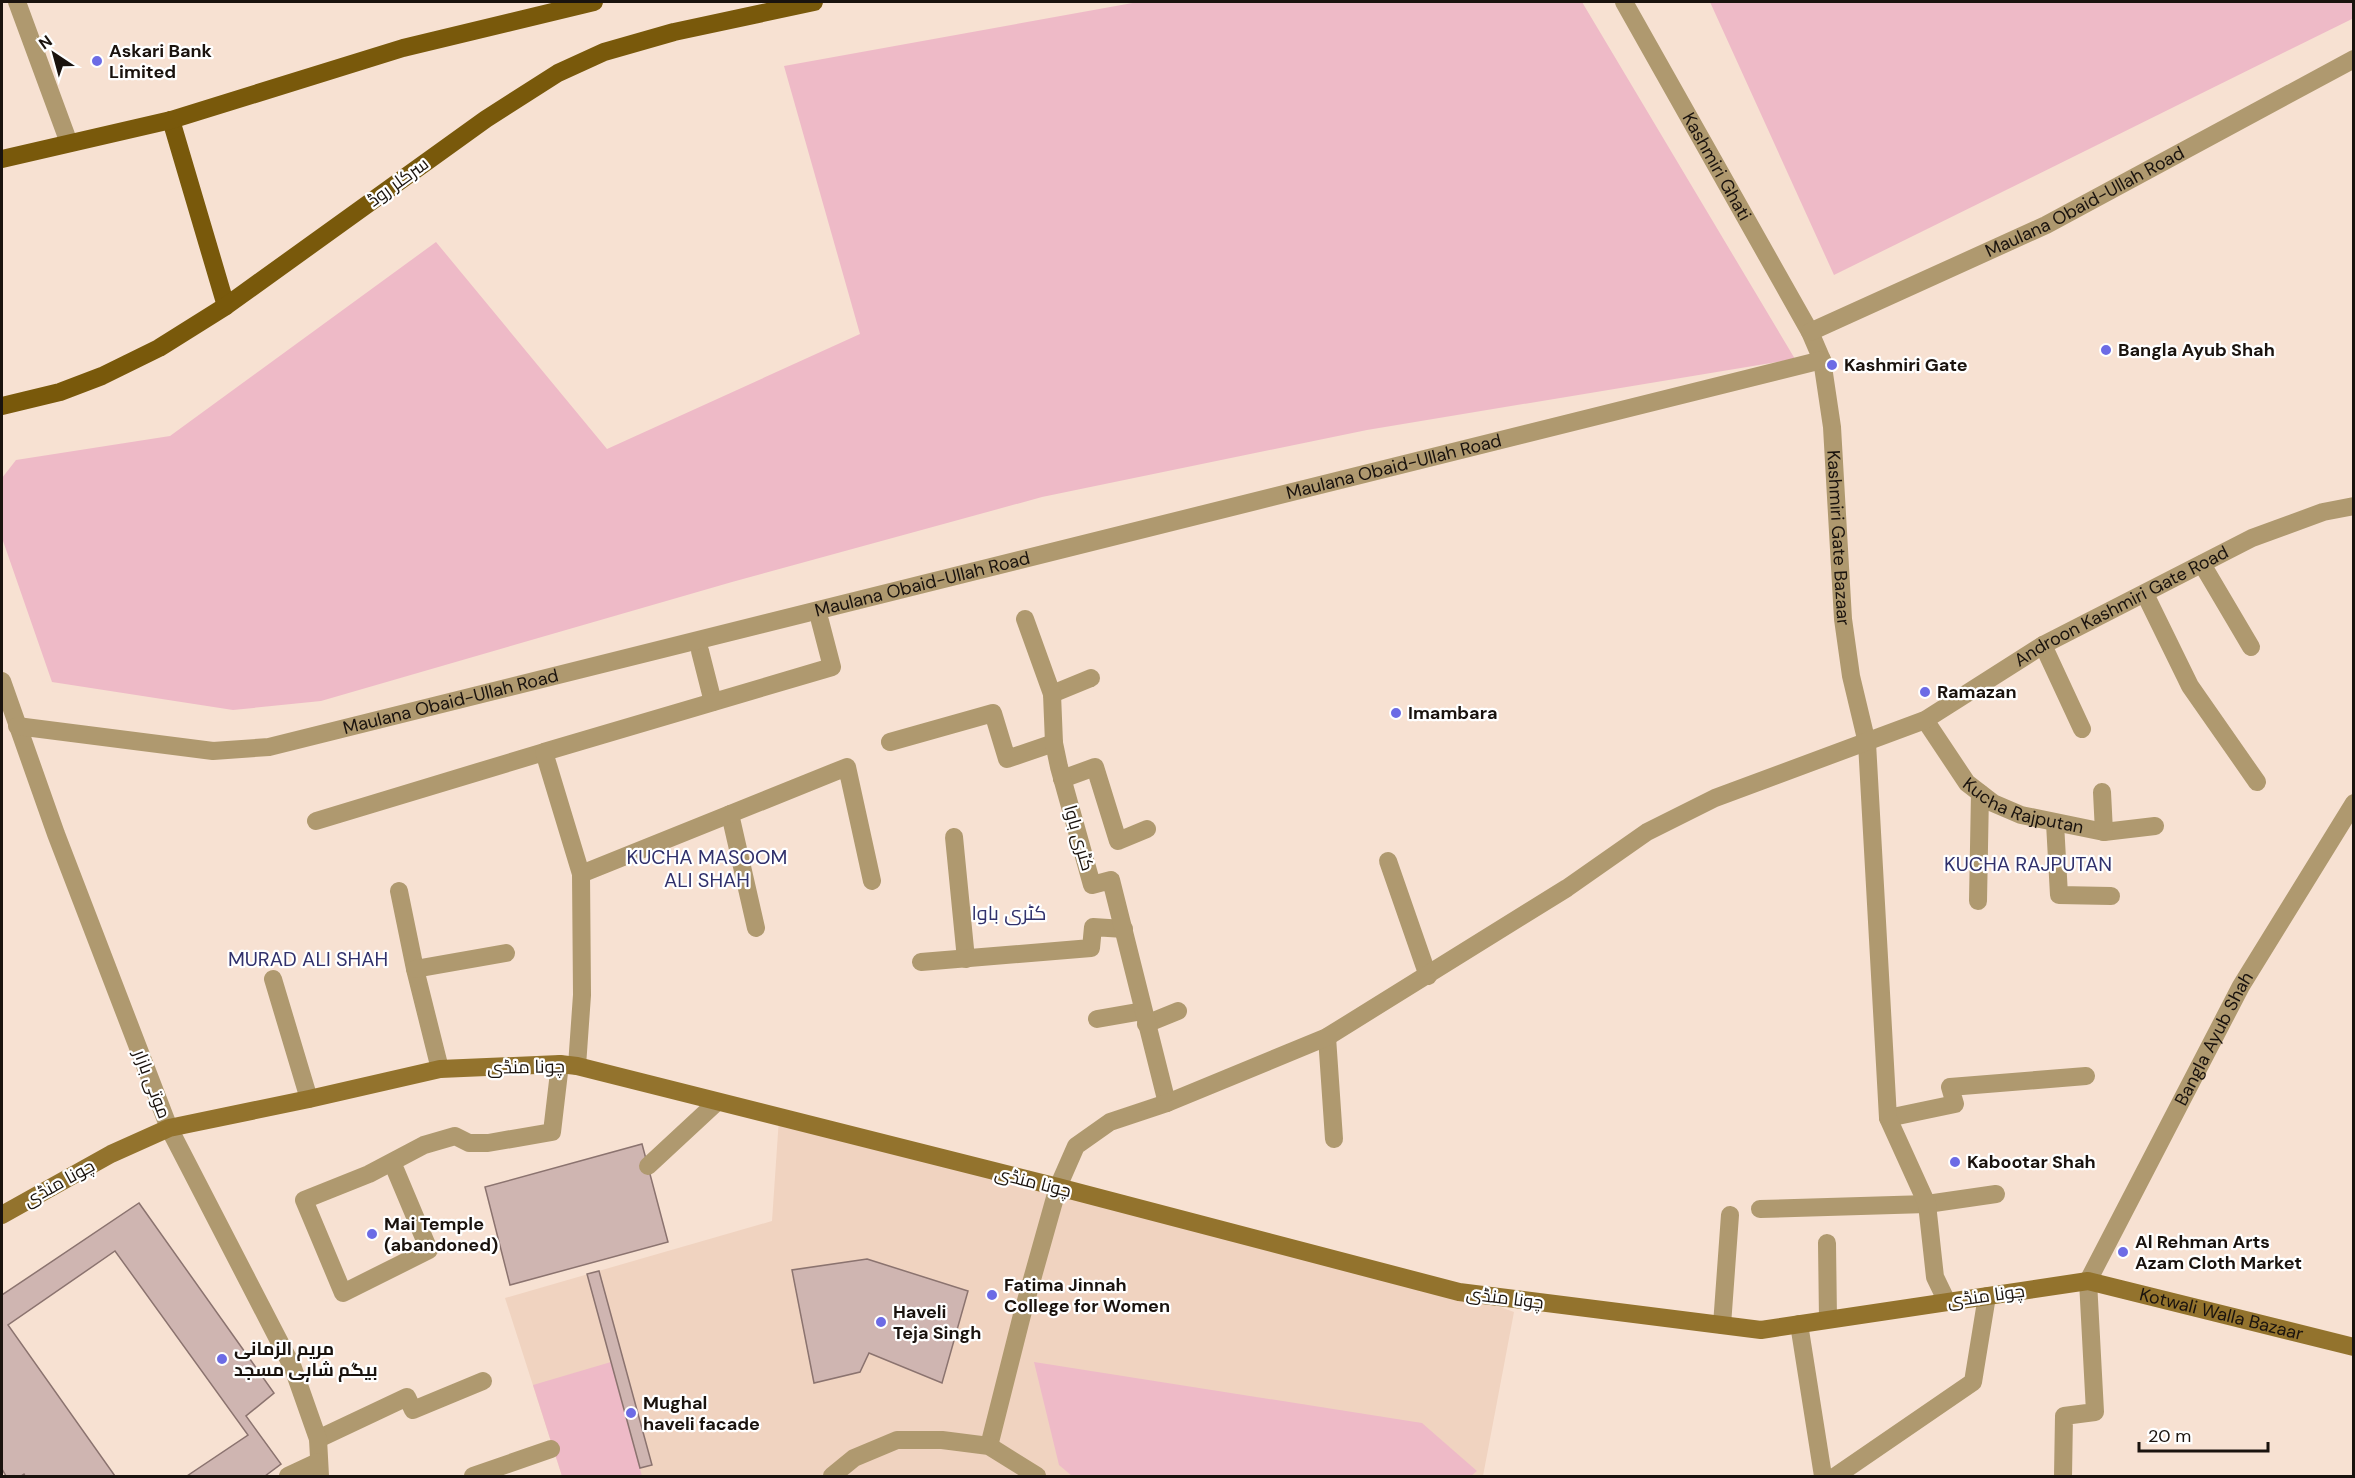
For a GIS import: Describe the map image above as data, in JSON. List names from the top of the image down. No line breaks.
{"streets":{"main road":["سرکلر روڈ"],"street":["Kashmiri Ghati","Maulana Obaid-Ullah Road","Kashmiri Gate Bazaar","Androon Kashmiri Gate Road","Kucha Rajputan","کٹری باوا","Bangla Ayub Shah","چونا منڈی","موتی بازار","Kotwali Walla Bazaar"]},"crossings":[["Kashmiri Ghati","Maulana Obaid-Ullah Road"],["Kashmiri Ghati","Kashmiri Gate Bazaar"],["Maulana Obaid-Ullah Road","Kashmiri Gate Bazaar"],["Maulana Obaid-Ullah Road","موتی بازار"],["Kashmiri Gate Bazaar","Androon Kashmiri Gate Road"],["Androon Kashmiri Gate Road","Kucha Rajputan"],["Androon Kashmiri Gate Road","کٹری باوا"],["Androon Kashmiri Gate Road","چونا منڈی"],["Bangla Ayub Shah","چونا منڈی"],["Bangla Ayub Shah","Kotwali Walla Bazaar"],["چونا منڈی","موتی بازار"],["چونا منڈی","Kotwali Walla Bazaar"]],"districts":["KUCHA MASOOM ALI SHAH","KUCHA RAJPUTAN","کٹری باوا","MURAD ALI SHAH"],"places":["Askari Bank Limited","Bangla Ayub Shah","Kashmiri Gate","Ramazan","Imambara","Kabootar Shah","Mai Temple (abandoned)","Al Rehman Arts Azam Cloth Market","Fatima Jinnah College for Women","Haveli Teja Singh","مریم الزمانی بیگم شاہی مسجد","Mughal haveli facade"],"scale_bar":"20 m","north":"top left"}
